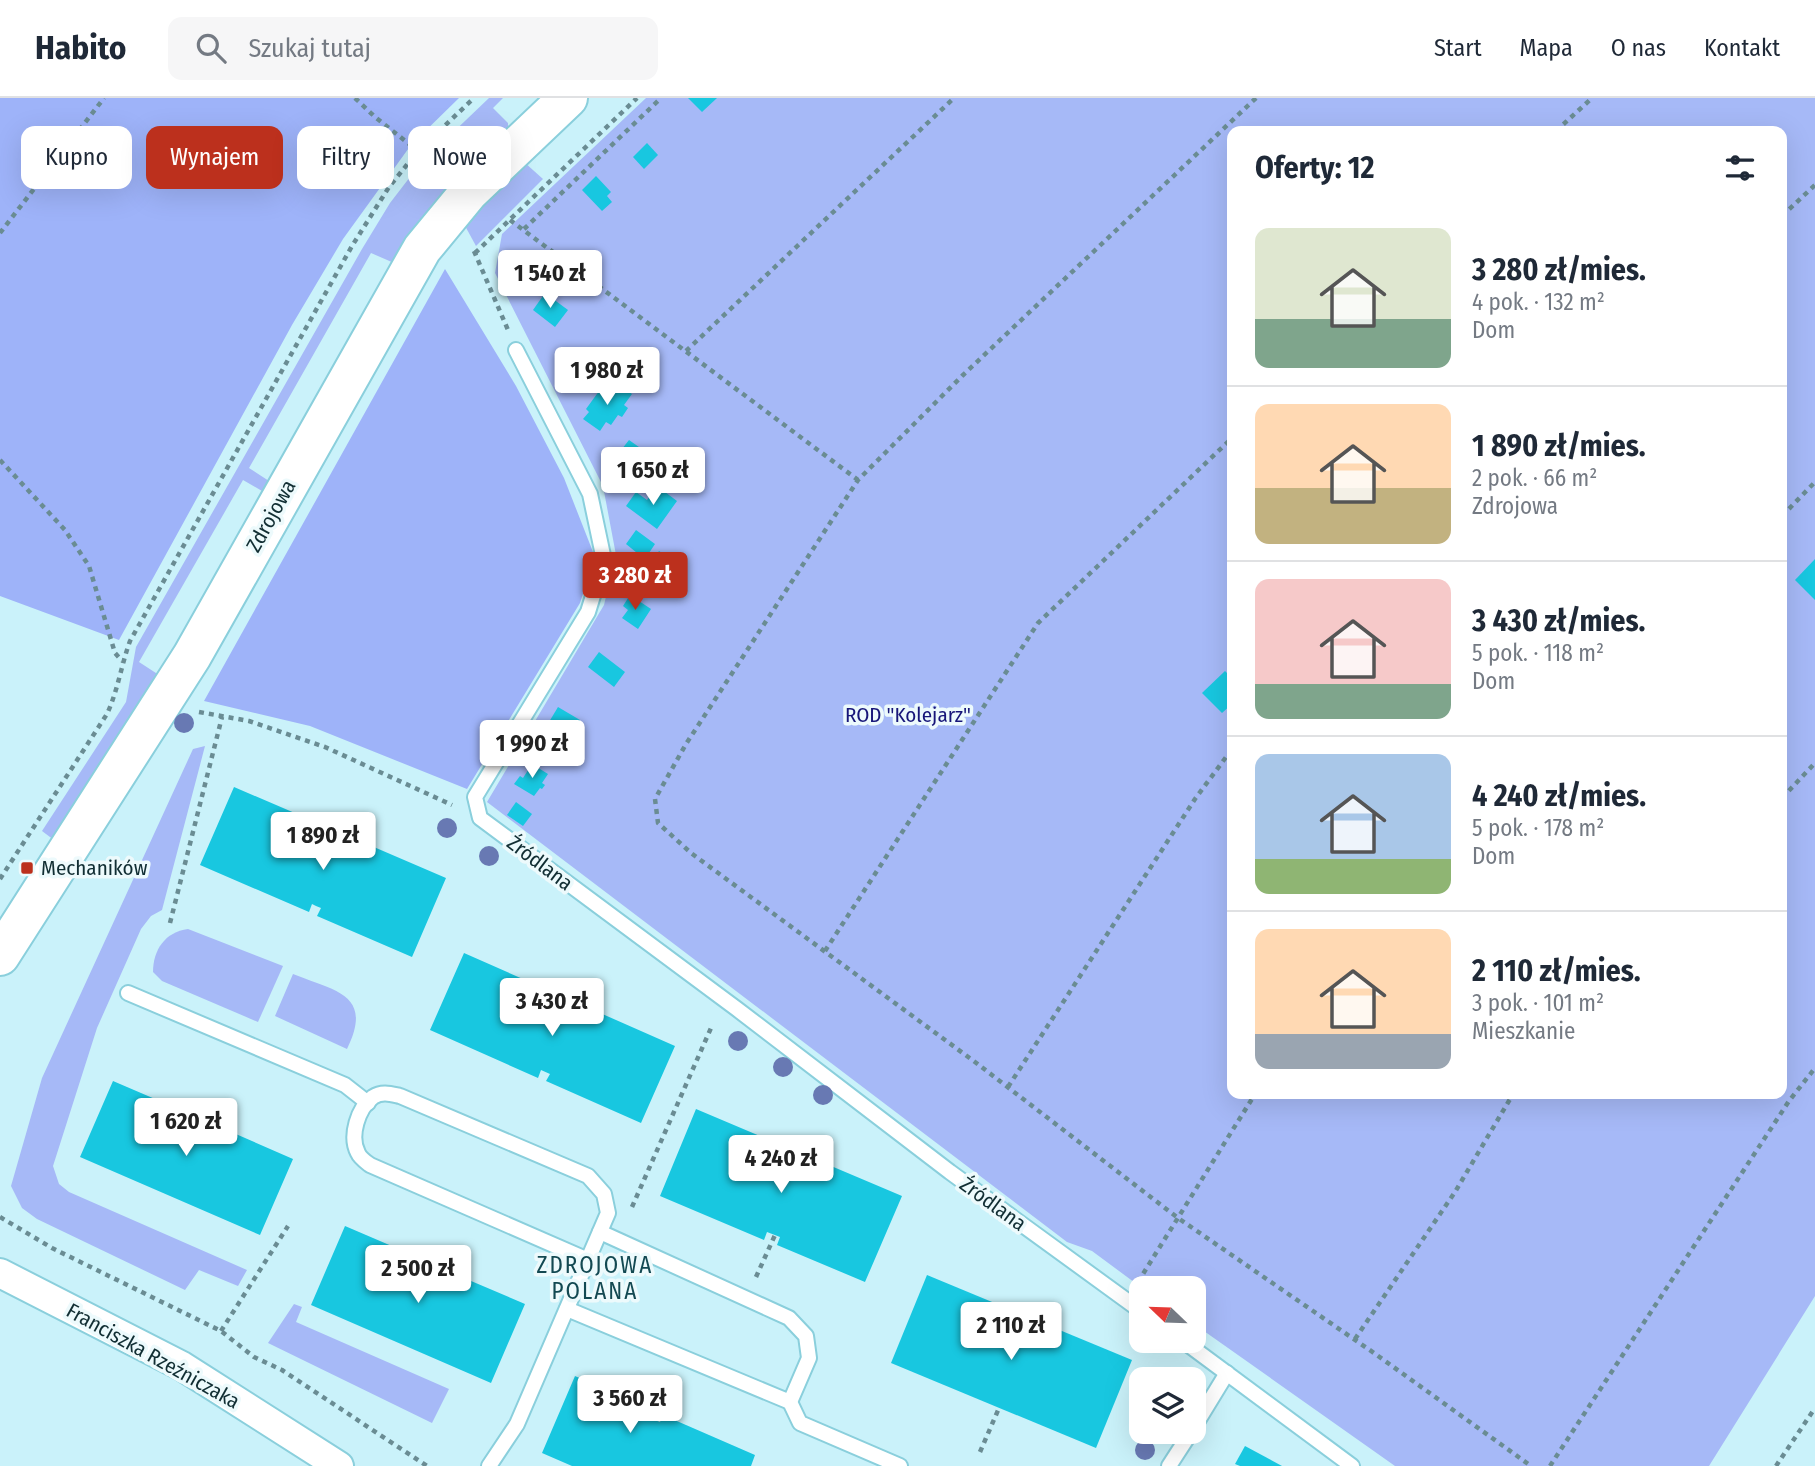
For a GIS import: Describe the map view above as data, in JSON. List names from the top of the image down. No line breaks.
{"streets":{"street":["Zdrojowa","Franciszka Rzeźniczaka"],"lane":["Źródlana"]},"districts":["ZDROJOWA POLANA"],"parks":["ROD \"Kolejarz\""],"places":{"transit":["Mechaników"]},"north":"top left","page":{"header":"Habito","search":"Szukaj tutaj","nav":["Start","Mapa","O nas","Kontakt"],"chip":["Kupno","Wynajem","Filtry","Nowe"],"heading":"Oferty: 12","list":[{"name":"3 280 zł/mies.","note":"4 pok. · 132 m² · Dom"},{"name":"1 890 zł/mies.","note":"2 pok. · 66 m² · Zdrojowa"},{"name":"3 430 zł/mies.","note":"5 pok. · 118 m² · Dom"},{"name":"4 240 zł/mies.","note":"5 pok. · 178 m² · Dom"},{"name":"2 110 zł/mies.","note":"3 pok. · 101 m² · Mieszkanie"}],"price":["1 540 zł","1 980 zł","1 650 zł","3 280 zł","1 990 zł","1 890 zł","3 430 zł","1 620 zł","4 240 zł","2 500 zł","2 110 zł","3 560 zł"]}}
